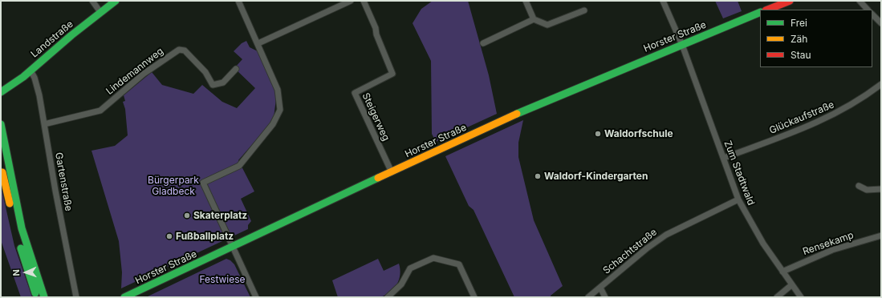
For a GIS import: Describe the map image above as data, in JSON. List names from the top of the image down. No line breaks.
{"streets":{"main road":["Horster Straße","Landstraße"],"street":["Lindemannweg","Steigerweg","Glückaufstraße","Zum Stadtwald","Gartenstraße","Rensekamp","Schachtstraße"]},"crossings":[["Horster Straße","Steigerweg"],["Horster Straße","Zum Stadtwald"],["Landstraße","Gartenstraße"],["Lindemannweg","Gartenstraße"],["Glückaufstraße","Zum Stadtwald"],["Zum Stadtwald","Rensekamp"],["Zum Stadtwald","Schachtstraße"]],"parks":["Bürgerpark Gladbeck","Festwiese"],"places":["Waldorfschule","Waldorf-Kindergarten","Skaterplatz","Fußballplatz"],"legend":["Frei","Zäh","Stau"],"north":"left"}
